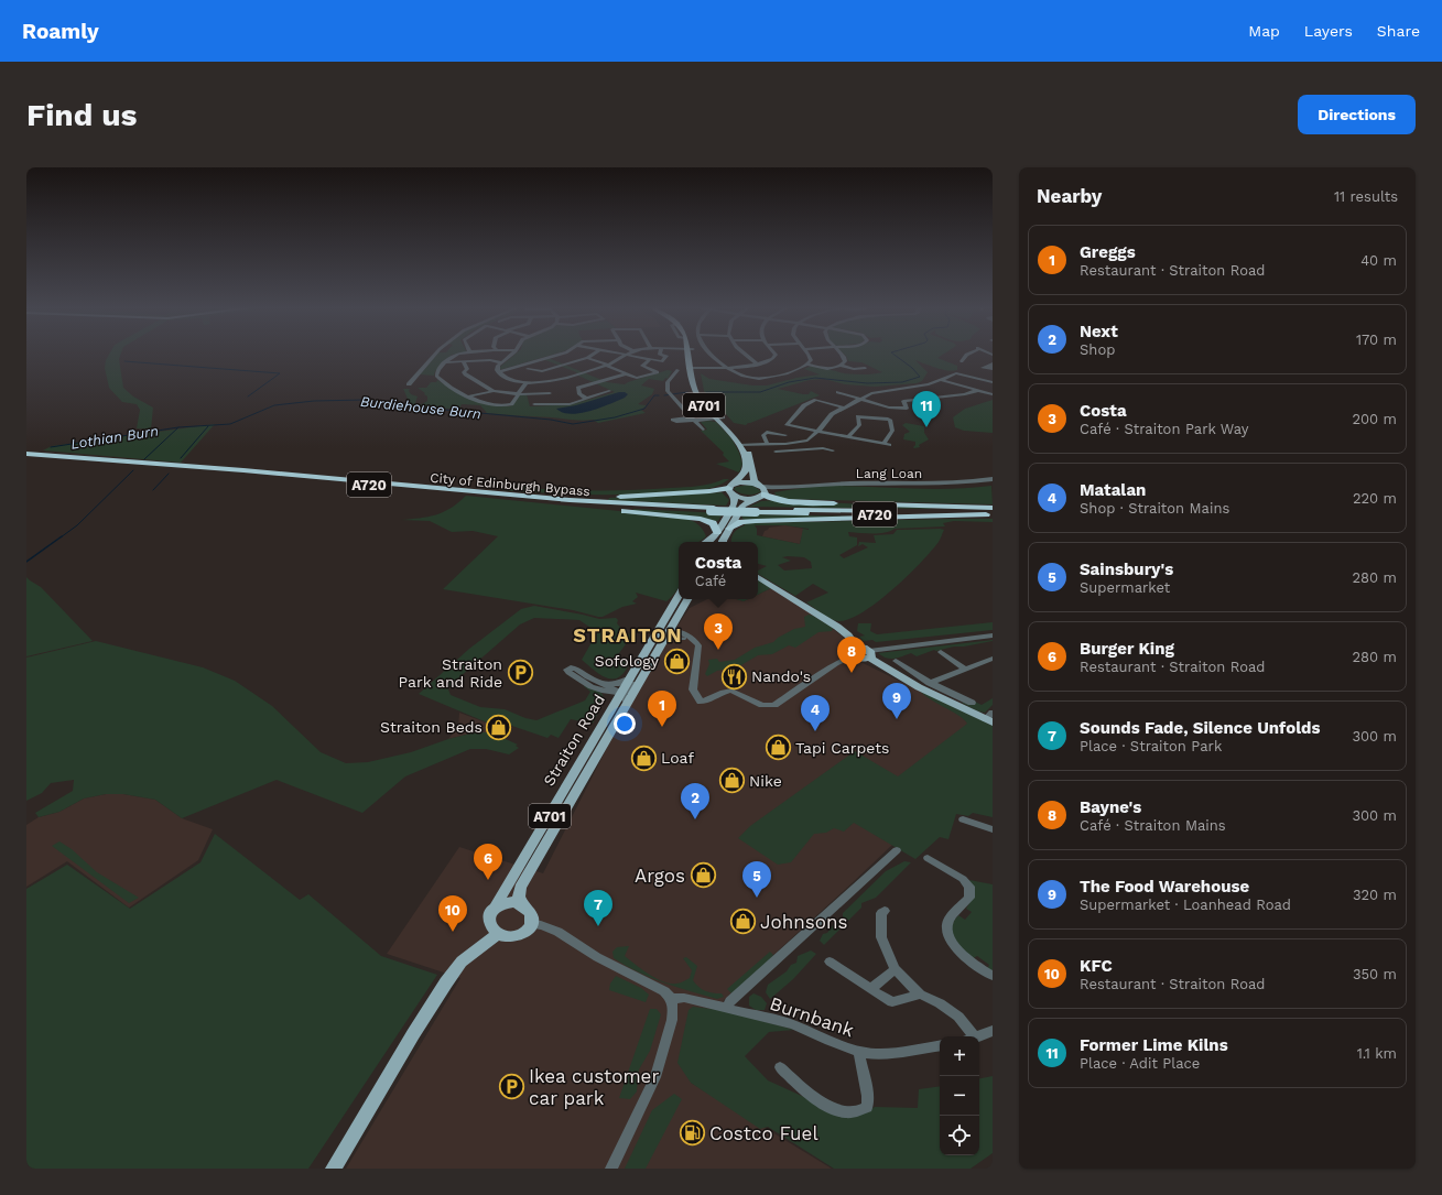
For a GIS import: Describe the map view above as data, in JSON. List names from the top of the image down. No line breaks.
{"streets":{"highway":["A720","City of Edinburgh Bypass"],"main road":["A701","Straiton Road"],"street":["Lang Loan","Burnbank"]},"crossings":[["A701","Lang Loan"],["A701","Straiton Road"]],"districts":["STRAITON"],"water":["Burdiehouse Burn","Lothian Burn"],"places":{"shop":["Sofology","Straiton Beds","Tapi Carpets","Loaf","Nike","Argos","Johnsons"],"parking":["Straiton Park and Ride","Ikea customer car park"],"restaurant":["Nando's"],"fuel station":["Costco Fuel"]},"page":{"header":"Roamly","nav":["Map","Layers","Share"],"buttons":"Directions","title":"Find us","heading":["Nearby","11 results"],"list":[{"mark":"1","name":"Greggs","note":"Restaurant · Straiton Road","value":"40 m"},{"mark":"2","name":"Next","note":"Shop","value":"170 m"},{"mark":"3","name":"Costa","note":"Café · Straiton Park Way","value":"200 m"},{"mark":"4","name":"Matalan","note":"Shop · Straiton Mains","value":"220 m"},{"mark":"5","name":"Sainsbury's","note":"Supermarket","value":"280 m"},{"mark":"6","name":"Burger King","note":"Restaurant · Straiton Road","value":"280 m"},{"mark":"7","name":"Sounds Fade, Silence Unfolds","note":"Place · Straiton Park","value":"300 m"},{"mark":"8","name":"Bayne's","note":"Café · Straiton Mains","value":"300 m"},{"mark":"9","name":"The Food Warehouse","note":"Supermarket · Loanhead Road","value":"320 m"},{"mark":"10","name":"KFC","note":"Restaurant · Straiton Road","value":"350 m"},{"mark":"11","name":"Former Lime Kilns","note":"Place · Adit Place","value":"1.1 km"}],"pins":["11","3","8","9","1","4","2","6","5","7","10"],"popup":["Costa","Café"],"map_buttons":["+","−"]}}
